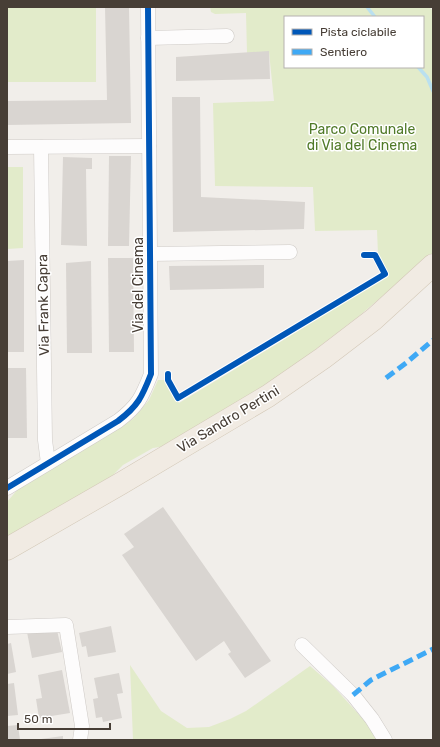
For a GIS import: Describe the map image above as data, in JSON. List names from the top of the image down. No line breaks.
{"streets":{"main road":["Via Sandro Pertini"],"street":["Via del Cinema","Via Frank Capra"]},"crossings":[["Via del Cinema","Via Frank Capra"]],"parks":["Parco Comunale di Via del Cinema"],"legend":["Pista ciclabile","Sentiero"],"scale_bar":"50 m"}
